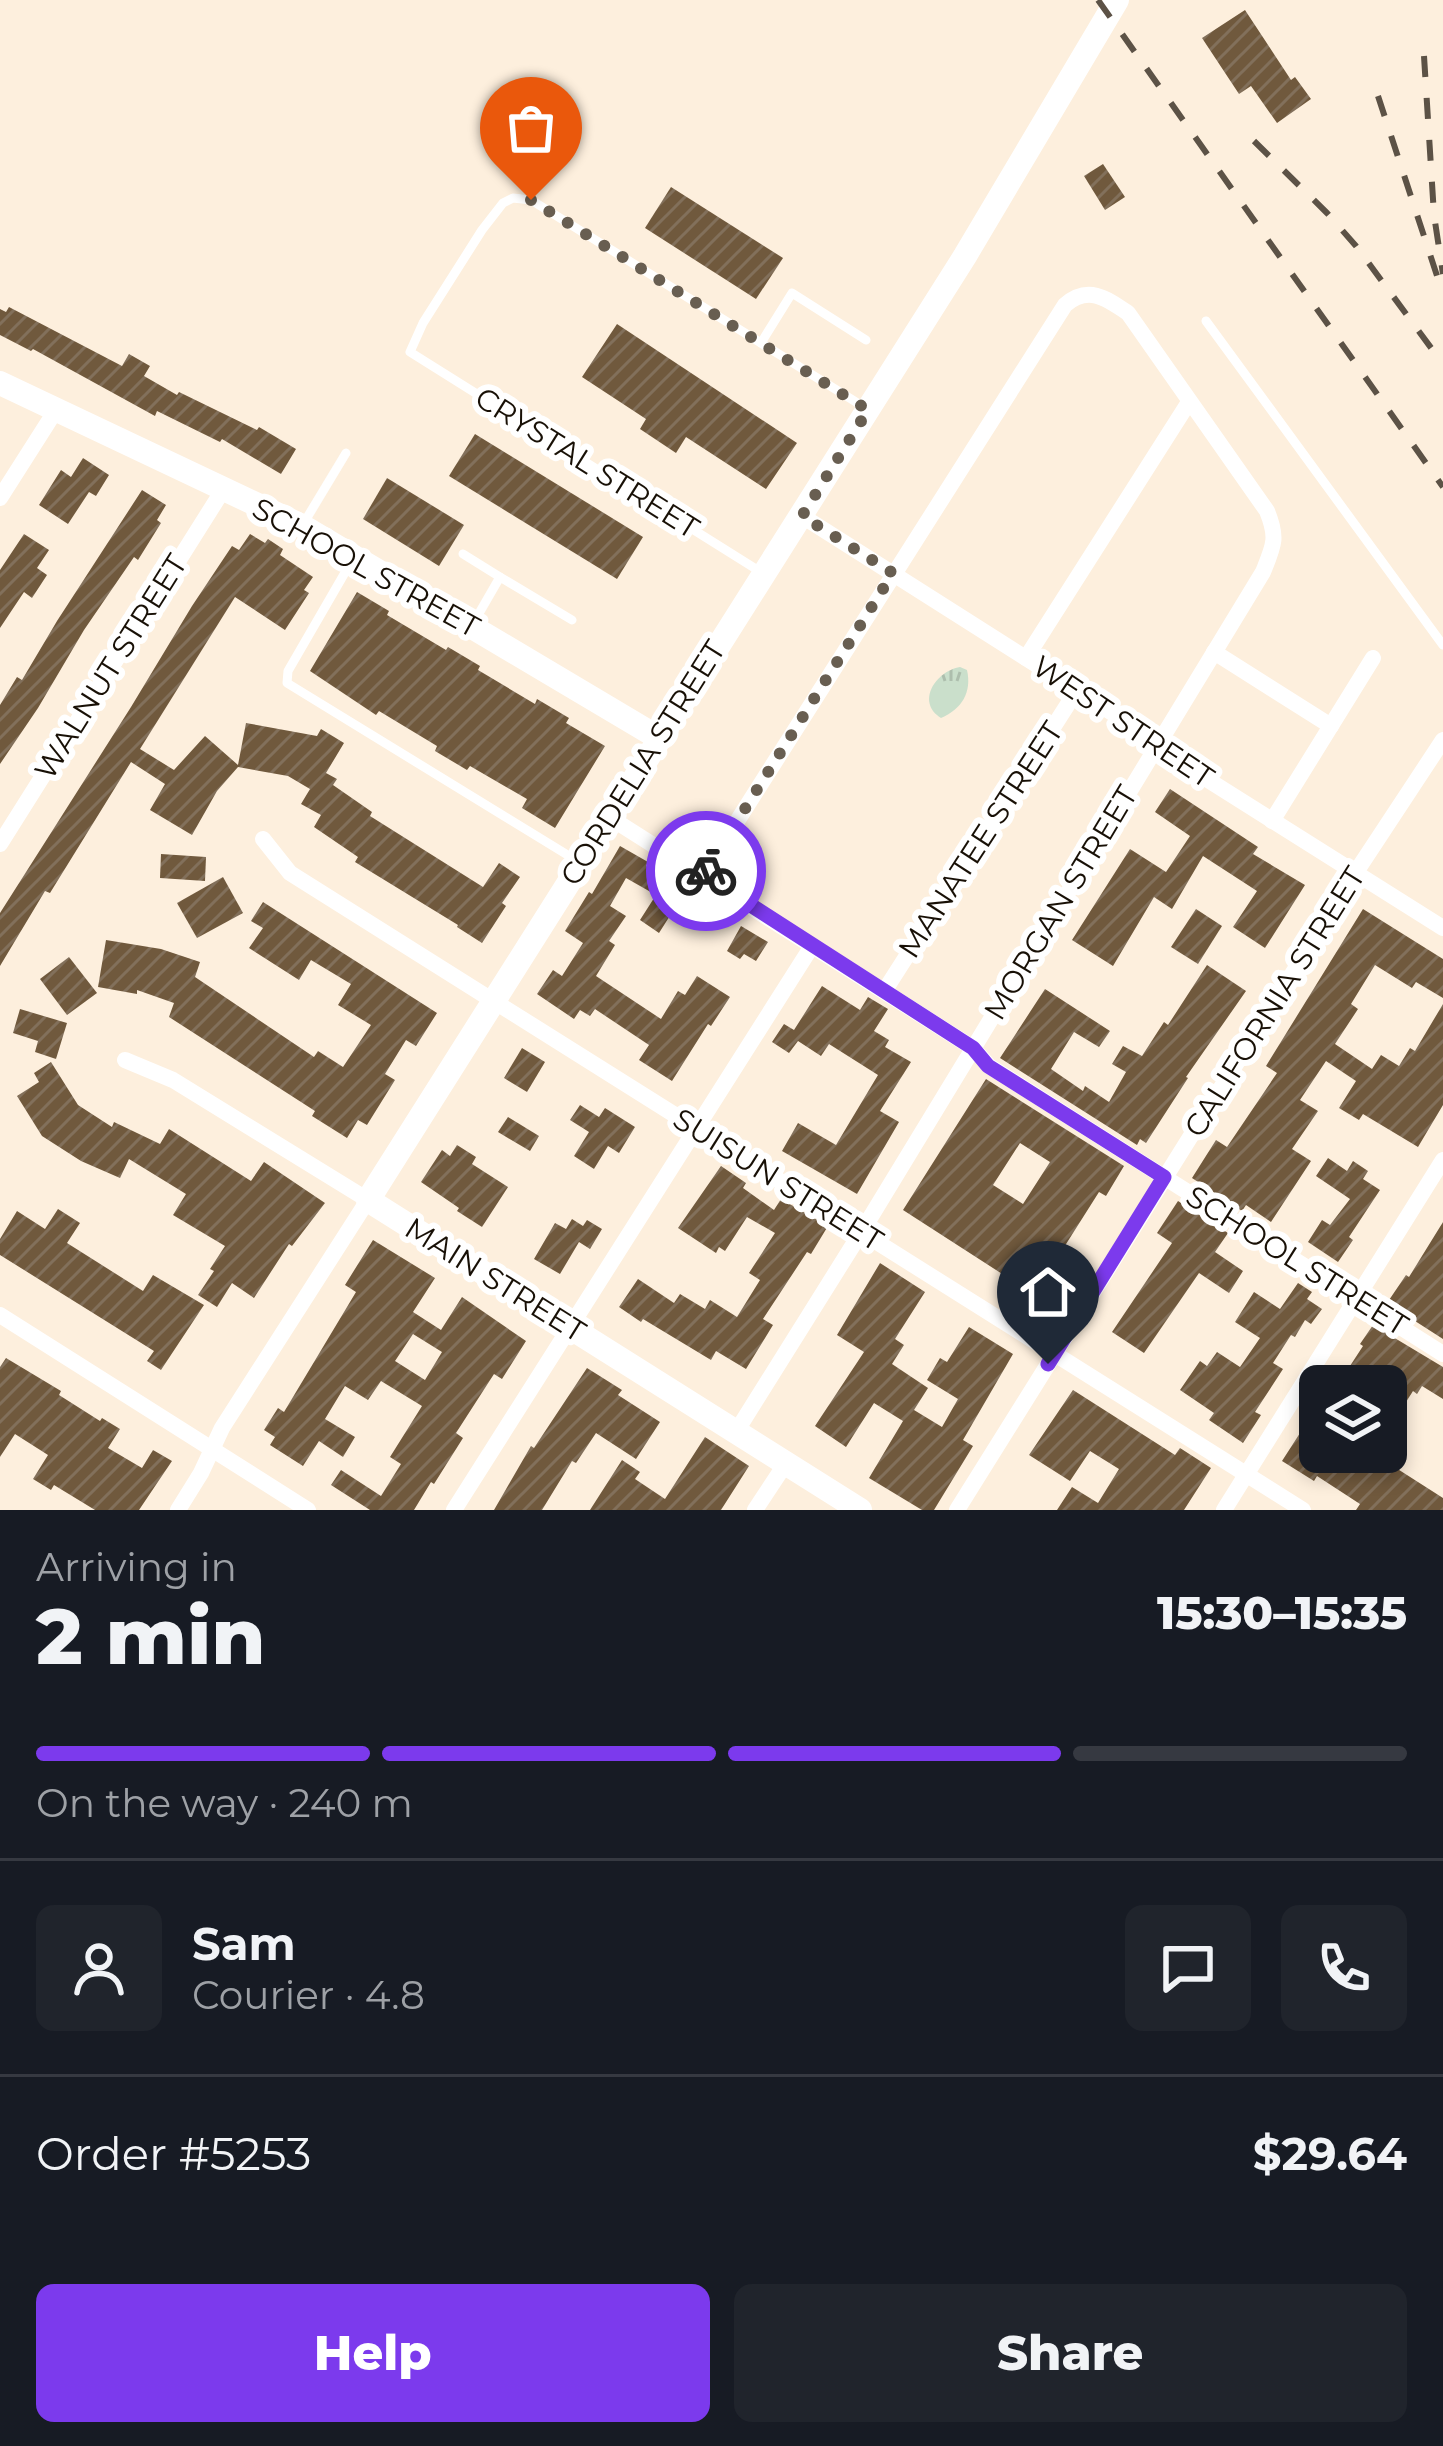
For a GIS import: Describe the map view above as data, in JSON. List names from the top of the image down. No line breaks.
{"streets":{"main road":["SCHOOL STREET","CORDELIA STREET","MAIN STREET"],"street":["WALNUT STREET","WEST STREET","MANATEE STREET","MORGAN STREET","CALIFORNIA STREET","SUISUN STREET"],"lane":["CRYSTAL STREET"]},"crossings":[["CRYSTAL STREET","CORDELIA STREET"],["SCHOOL STREET","WALNUT STREET"],["SCHOOL STREET","CORDELIA STREET"],["SCHOOL STREET","MANATEE STREET"],["SCHOOL STREET","MORGAN STREET"],["SCHOOL STREET","CALIFORNIA STREET"],["WEST STREET","CORDELIA STREET"],["WEST STREET","MANATEE STREET"],["WEST STREET","MORGAN STREET"],["WEST STREET","CALIFORNIA STREET"],["CORDELIA STREET","SUISUN STREET"],["CORDELIA STREET","MAIN STREET"],["MORGAN STREET","SUISUN STREET"],["MORGAN STREET","MAIN STREET"],["CALIFORNIA STREET","SUISUN STREET"]],"page":{"heading":["2 min","Arriving in","15:30–15:35"],"panel":["Sam","Courier · 4.8","Order #5253","$29.64"],"bar":"On the way · 240 m","buttons":["Help","Share"]}}
